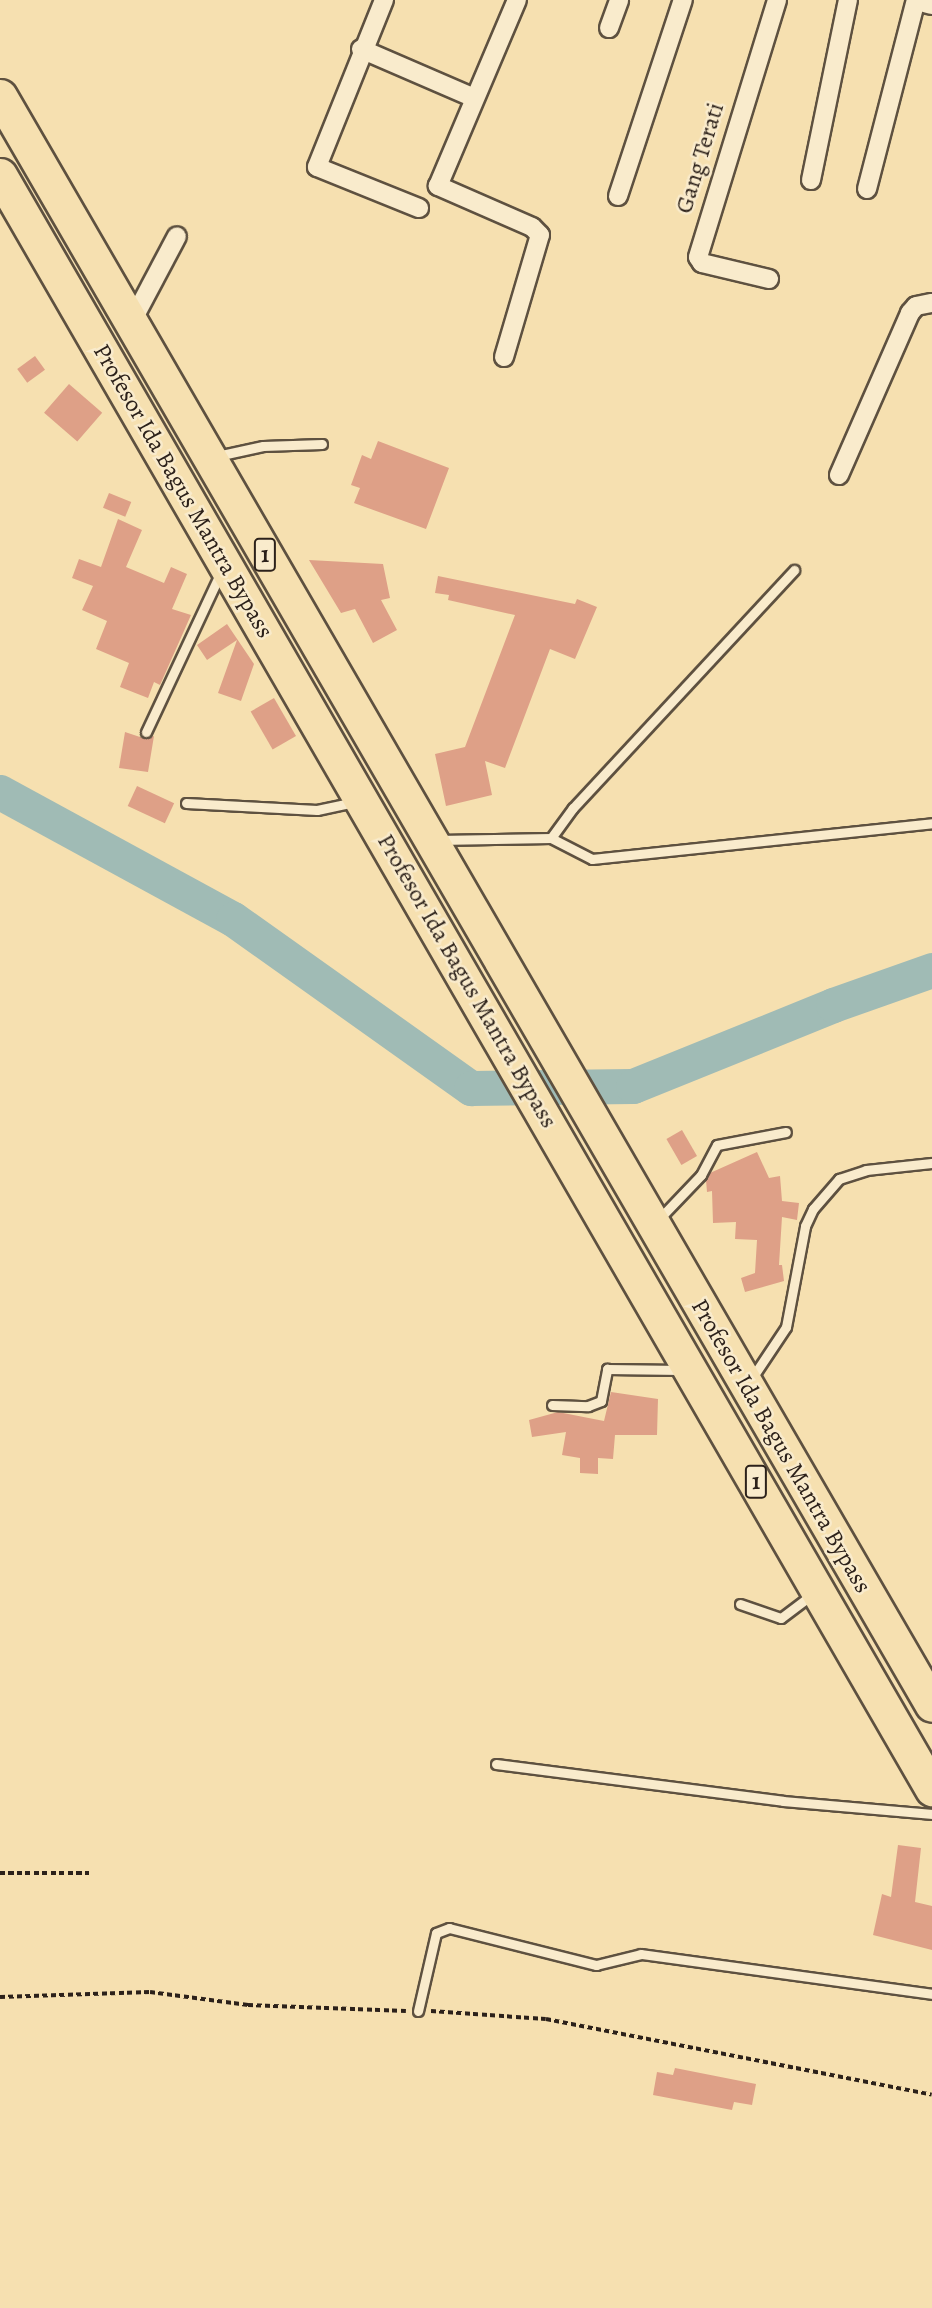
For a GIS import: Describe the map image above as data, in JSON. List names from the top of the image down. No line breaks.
{"streets":{"highway":["Profesor Ida Bagus Mantra Bypass","1"],"street":["Gang Terati"]}}
